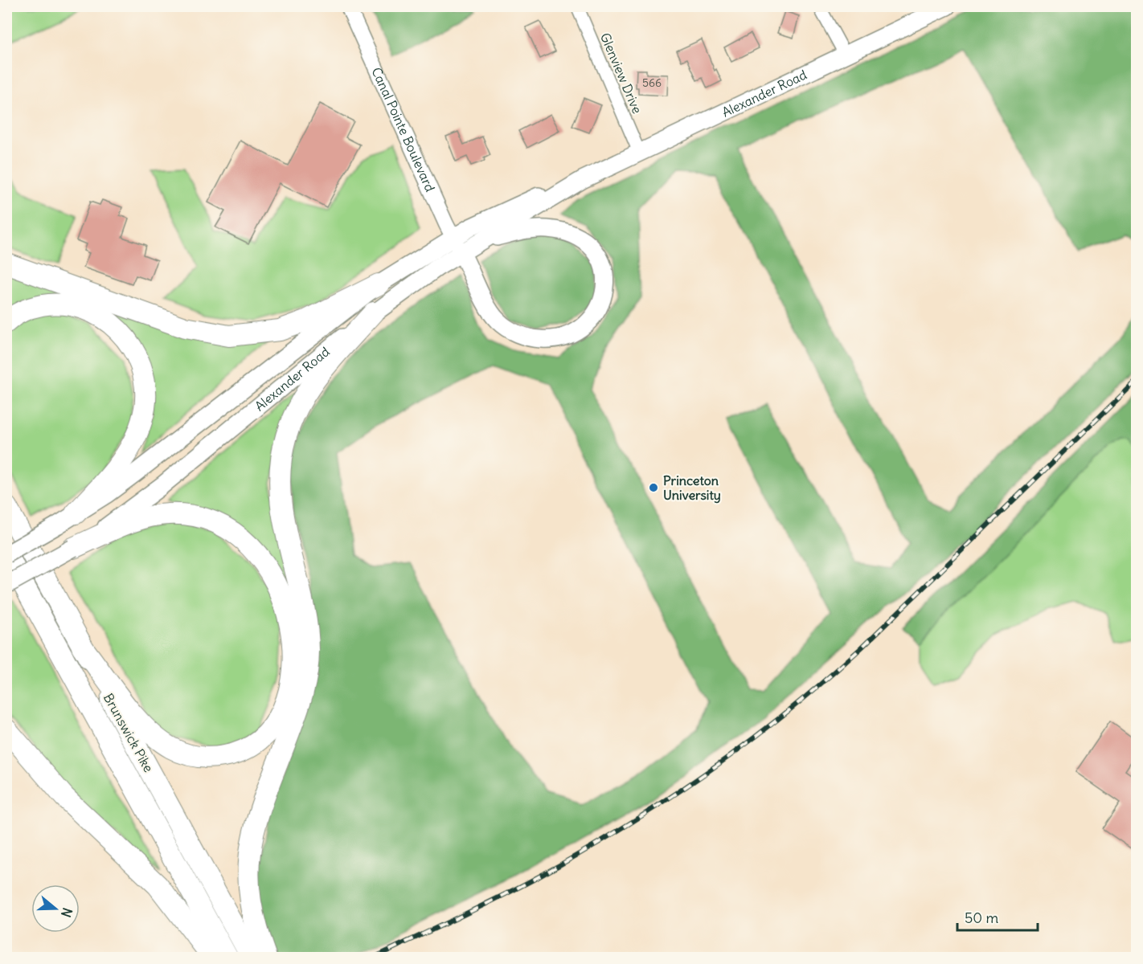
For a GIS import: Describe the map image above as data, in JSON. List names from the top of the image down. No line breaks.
{"streets":{"highway":["Brunswick Pike"],"main road":["Alexander Road"],"street":["Glenview Drive","Canal Pointe Boulevard"]},"crossings":[["Glenview Drive","Alexander Road"],["Alexander Road","Canal Pointe Boulevard"],["Alexander Road","Brunswick Pike"]],"places":["Princeton University"],"house_numbers":["566"],"scale_bar":"50 m","north":"right"}
